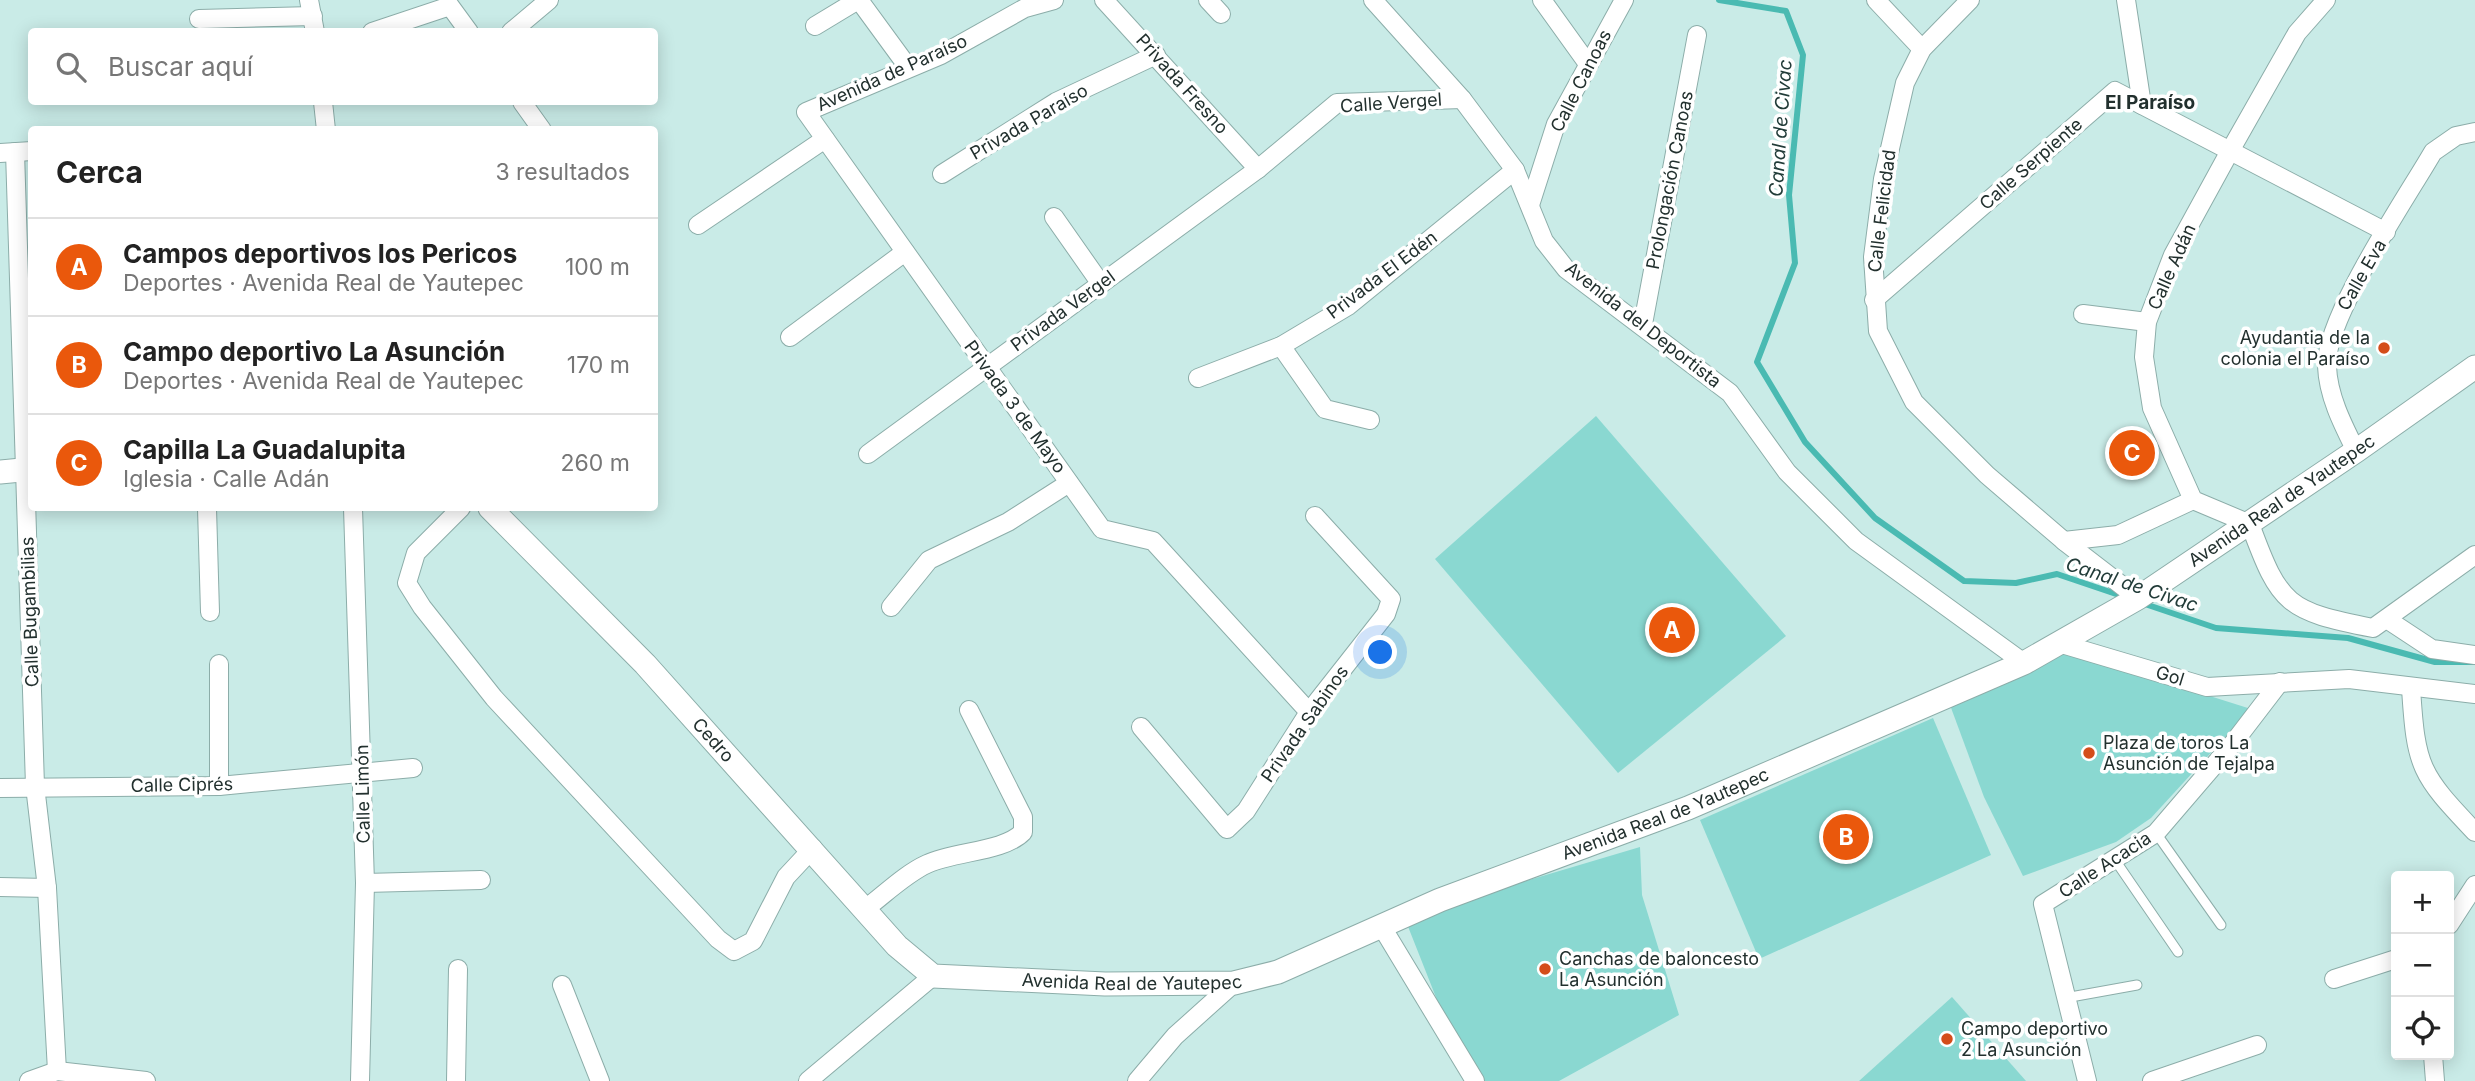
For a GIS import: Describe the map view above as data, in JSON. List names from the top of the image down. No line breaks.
{"streets":{"street":["Avenida de Paraíso","Calle Canoas","Privada Fresno","Calle Vergel","Privada Paraíso","Calle Serpiente","Prolongación Canoas","Calle Felicidad","Calle Adán","Privada El Edén","Calle Eva","Privada Vergel","Avenida del Deportista","Privada 3 de Mayo","Avenida Real de Yautepec","Calle Bugambilias","Gol","Privada Sabinos","Cedro","Calle Ciprés","Calle Limón","Calle Acacia"]},"crossings":[["Avenida de Paraíso","Privada 3 de Mayo"],["Calle Canoas","Avenida del Deportista"],["Privada Fresno","Calle Vergel"],["Privada Fresno","Privada Paraíso"],["Privada Fresno","Privada Vergel"],["Calle Vergel","Privada Vergel"],["Calle Vergel","Avenida del Deportista"],["Calle Serpiente","Calle Felicidad"],["Calle Serpiente","Calle Adán"],["Calle Serpiente","Calle Eva"],["Prolongación Canoas","Avenida del Deportista"],["Calle Felicidad","Avenida Real de Yautepec"],["Privada El Edén","Avenida del Deportista"],["Calle Eva","Avenida Real de Yautepec"],["Privada Vergel","Privada 3 de Mayo"],["Avenida del Deportista","Avenida Real de Yautepec"],["Privada 3 de Mayo","Privada Sabinos"],["Avenida Real de Yautepec","Gol"],["Avenida Real de Yautepec","Cedro"],["Calle Bugambilias","Calle Ciprés"],["Gol","Calle Acacia"],["Calle Ciprés","Calle Limón"]],"districts":["El Paraíso"],"water":["Canal de Civac"],"places":["Ayudantia de la colonia el Paraíso","Plaza de toros La Asunción de Tejalpa","Canchas de baloncesto La Asunción","Campo deportivo 2 La Asunción"],"page":{"search":"Buscar aquí","heading":["Cerca","3 resultados"],"list":[{"mark":"A","name":"Campos deportivos los Pericos","note":"Deportes · Avenida Real de Yautepec","value":"100 m"},{"mark":"B","name":"Campo deportivo La Asunción","note":"Deportes · Avenida Real de Yautepec","value":"170 m"},{"mark":"C","name":"Capilla La Guadalupita","note":"Iglesia · Calle Adán","value":"260 m"}],"pins":["C","A","B"],"map_buttons":["+","−"]}}
